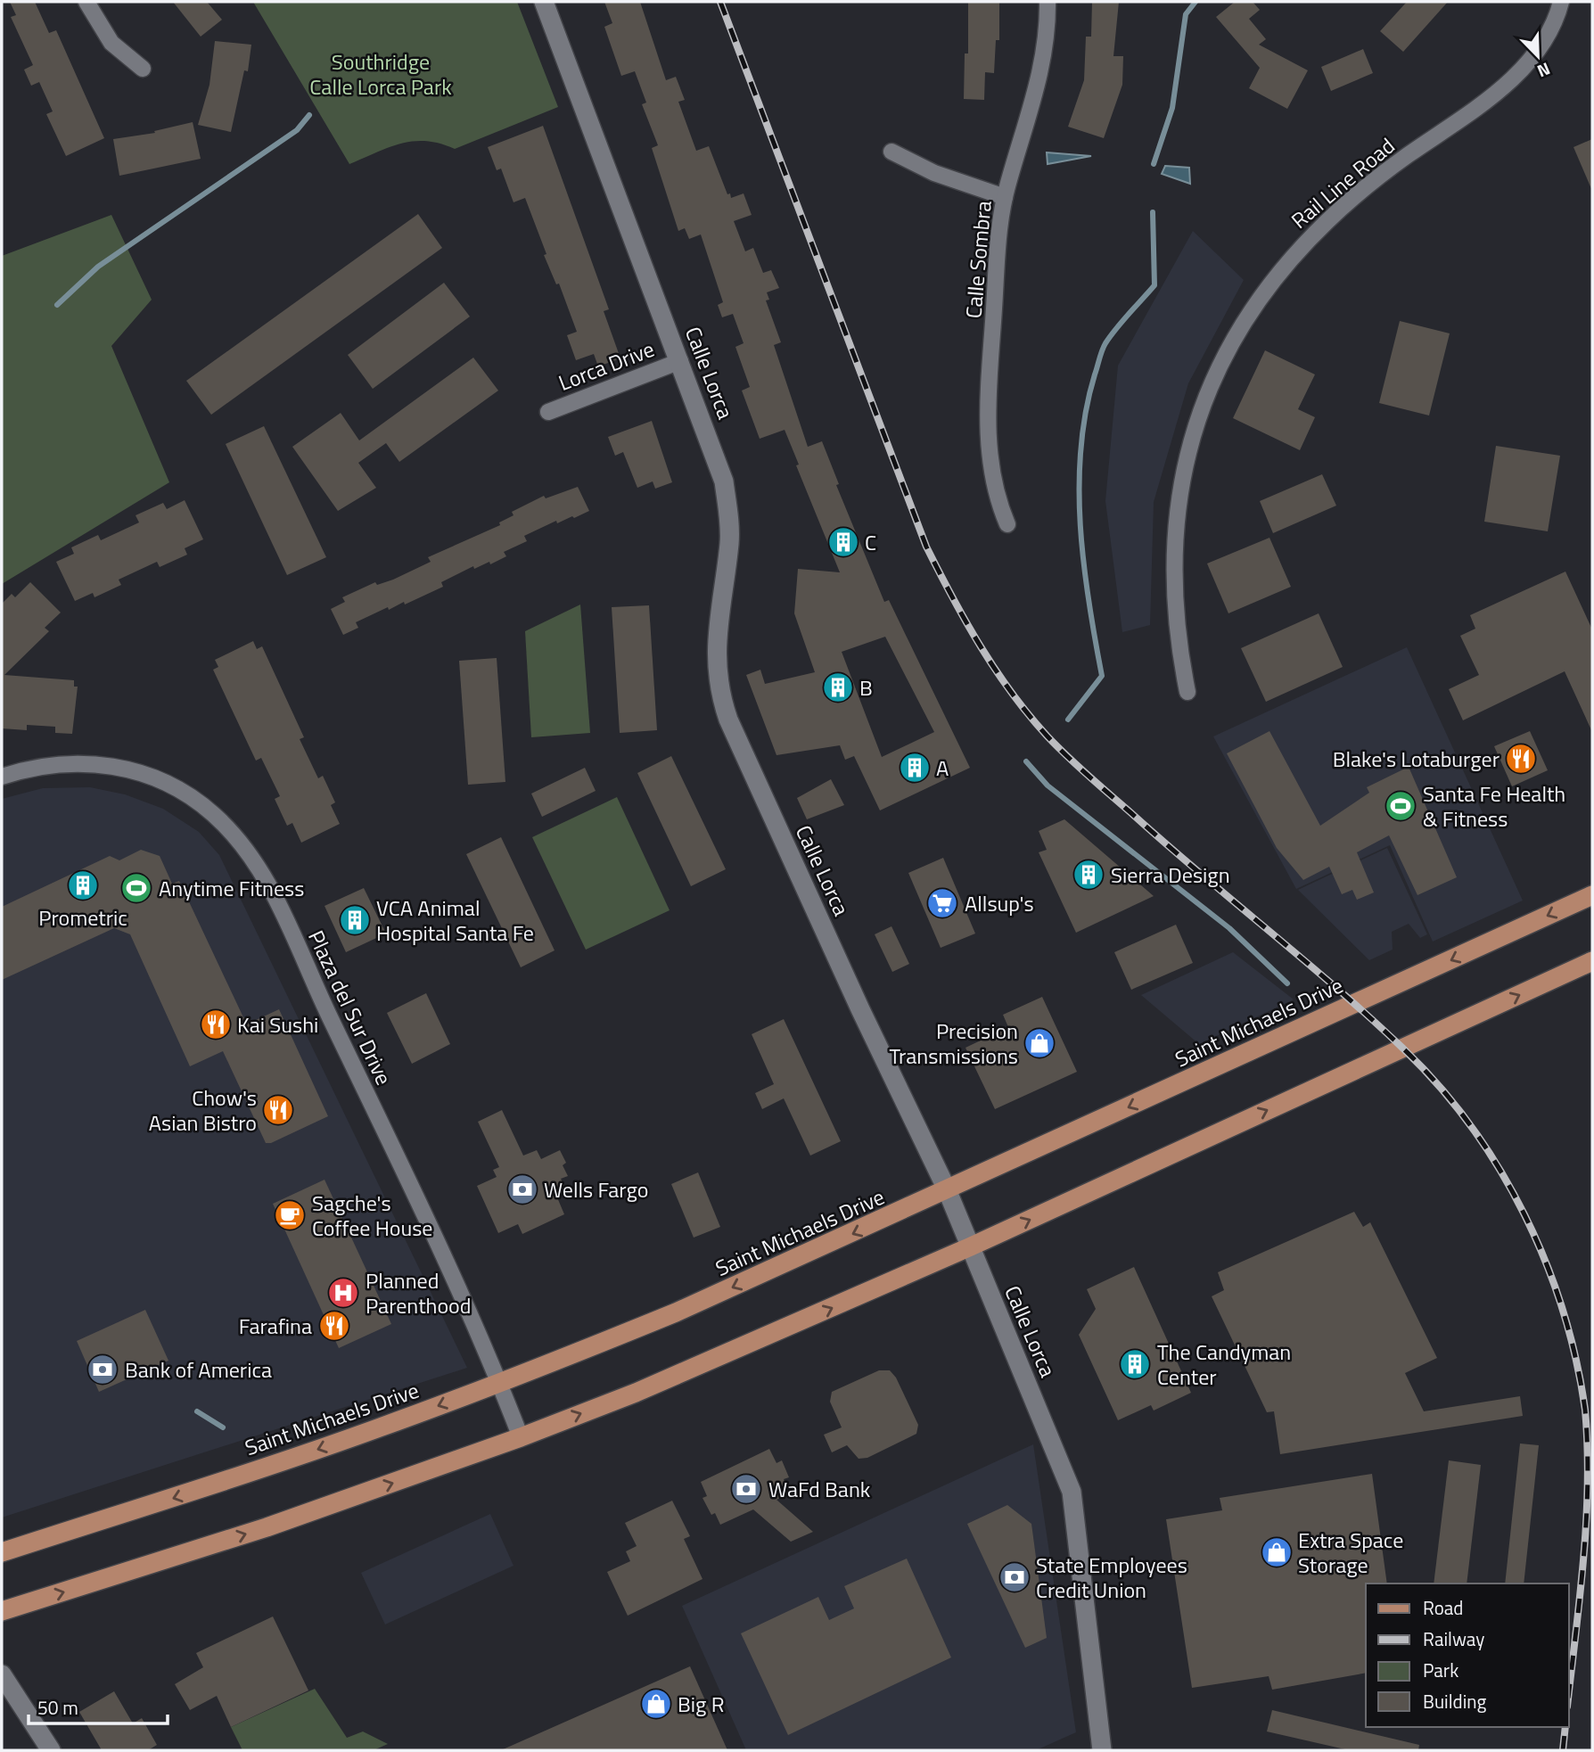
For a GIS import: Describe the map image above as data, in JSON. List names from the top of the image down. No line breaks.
{"streets":{"main road":["Saint Michaels Drive"],"street":["Rail Line Road","Calle Sombra","Lorca Drive","Calle Lorca","Plaza del Sur Drive"]},"crossings":[["Lorca Drive","Calle Lorca"],["Calle Lorca","Saint Michaels Drive"],["Plaza del Sur Drive","Saint Michaels Drive"]],"parks":["Southridge Calle Lorca Park"],"places":{"building":["C","B","A","Sierra Design","Prometric","VCA Animal Hospital Santa Fe","The Candyman Center"],"restaurant":["Blake's Lotaburger","Kai Sushi","Chow's Asian Bistro","Farafina"],"sports":["Santa Fe Health & Fitness","Anytime Fitness"],"supermarket":["Allsup's"],"shop":["Precision Transmissions","Extra Space Storage","Big R"],"bank":["Wells Fargo","Bank of America","WaFd Bank","State Employees Credit Union"],"cafe":["Sagche's Coffee House"],"hospital":["Planned Parenthood"]},"legend":["Road","Railway","Park","Building"],"scale_bar":"50 m","north":"bottom right"}
